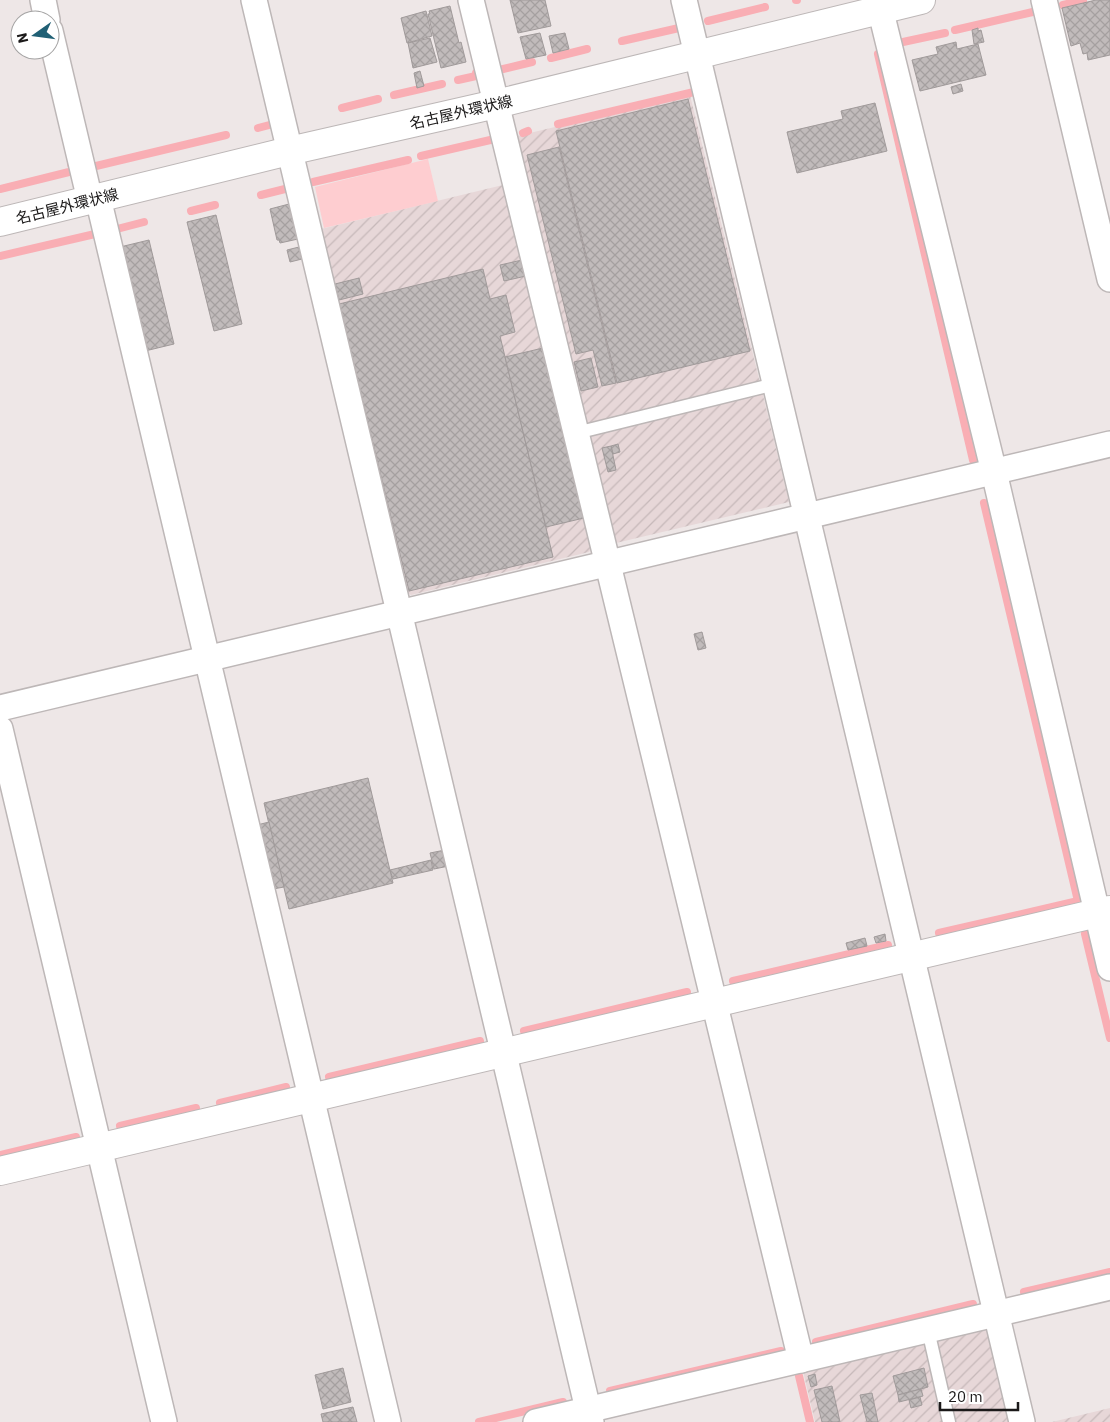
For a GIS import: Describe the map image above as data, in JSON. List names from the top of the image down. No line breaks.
{"streets":{"street":["名古屋外環状線"]},"scale_bar":"20 m","north":"left"}
